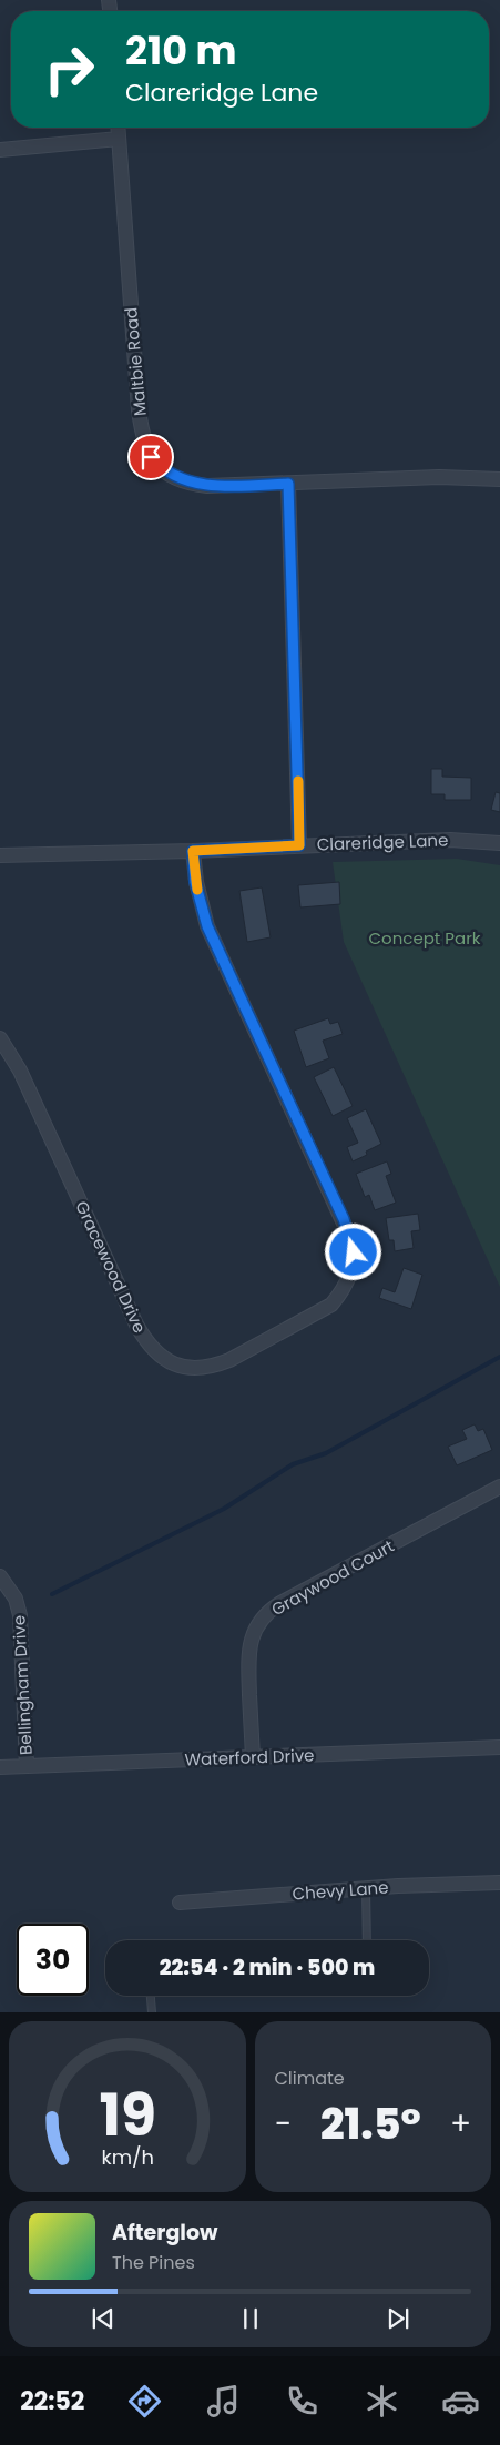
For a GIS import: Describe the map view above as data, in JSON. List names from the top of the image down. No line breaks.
{"streets":{"street":["Maltbie Road","Clareridge Lane","Gracewood Drive","Graywood Court","Bellingham Drive","Waterford Drive","Chevy Lane"]},"crossings":[["Clareridge Lane","Gracewood Drive"],["Graywood Court","Waterford Drive"],["Bellingham Drive","Waterford Drive"]],"parks":["Concept Park"],"page":{"turn":["210 m","Clareridge Lane"],"limit":"30","trip":"22:54 · 2 min · 500 m","tile":"Climate","heat":["−","21.5°","+"],"song":["Afterglow","The Pines"],"tabs":"22:52","gauge":["19","km/h"]}}
